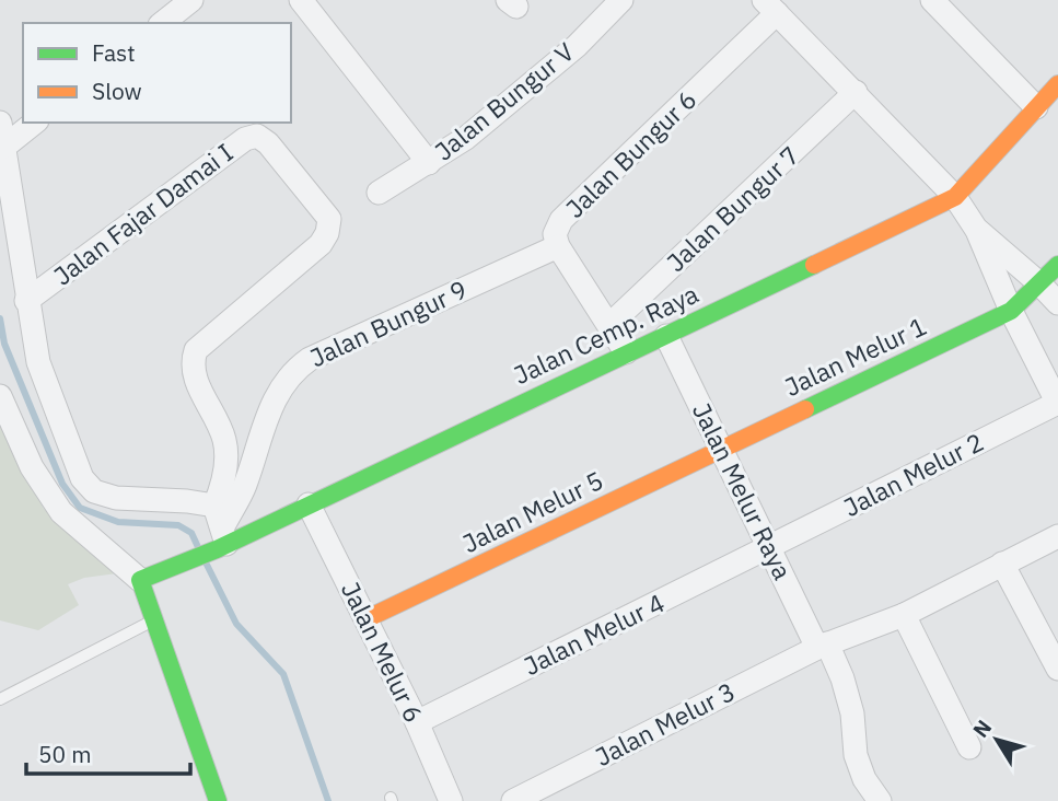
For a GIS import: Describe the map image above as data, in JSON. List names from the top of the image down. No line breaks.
{"streets":{"street":["Jalan Bungur V","Jalan Bungur 6","Jalan Bungur 7","Jalan Fajar Damai I","Jalan Bungur 9","Jalan Cemp. Raya","Jalan Melur 1","Jalan Melur 2","Jalan Melur Raya","Jalan Melur 5","Jalan Melur 4","Jalan Melur 6","Jalan Melur 3"]},"crossings":[["Jalan Bungur 6","Jalan Bungur 7"],["Jalan Bungur 6","Jalan Bungur 9"],["Jalan Bungur 6","Jalan Cemp. Raya"],["Jalan Fajar Damai I","Jalan Bungur 9"],["Jalan Fajar Damai I","Jalan Cemp. Raya"],["Jalan Bungur 9","Jalan Cemp. Raya"],["Jalan Cemp. Raya","Jalan Melur Raya"],["Jalan Cemp. Raya","Jalan Melur 6"],["Jalan Melur 1","Jalan Melur Raya"],["Jalan Melur 1","Jalan Melur 5"],["Jalan Melur 2","Jalan Melur Raya"],["Jalan Melur 2","Jalan Melur 4"],["Jalan Melur Raya","Jalan Melur 5"],["Jalan Melur Raya","Jalan Melur 4"],["Jalan Melur Raya","Jalan Melur 3"],["Jalan Melur 5","Jalan Melur 6"],["Jalan Melur 4","Jalan Melur 6"]],"legend":["Fast","Slow"],"scale_bar":"50 m","north":"top left"}
